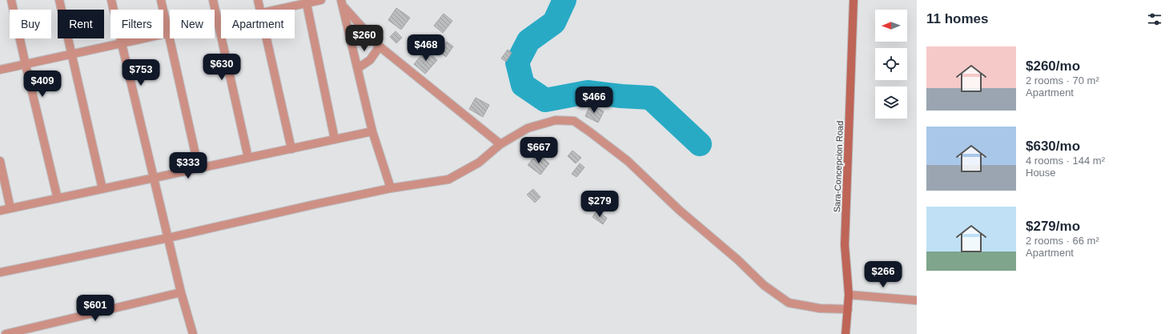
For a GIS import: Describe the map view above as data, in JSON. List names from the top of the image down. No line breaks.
{"streets":{"main road":["Sara-Concepcion Road"]},"north":"left","page":{"heading":"11 homes","chip":["Buy","Rent","Filters","New","Apartment"],"price":["$260","$468","$630","$753","$409","$466","$667","$333","$279","$266","$601"],"list":[{"name":"$260/mo","note":"2 rooms · 70 m² · Apartment"},{"name":"$630/mo","note":"4 rooms · 144 m² · House"},{"name":"$279/mo","note":"2 rooms · 66 m² · Apartment"}]}}
